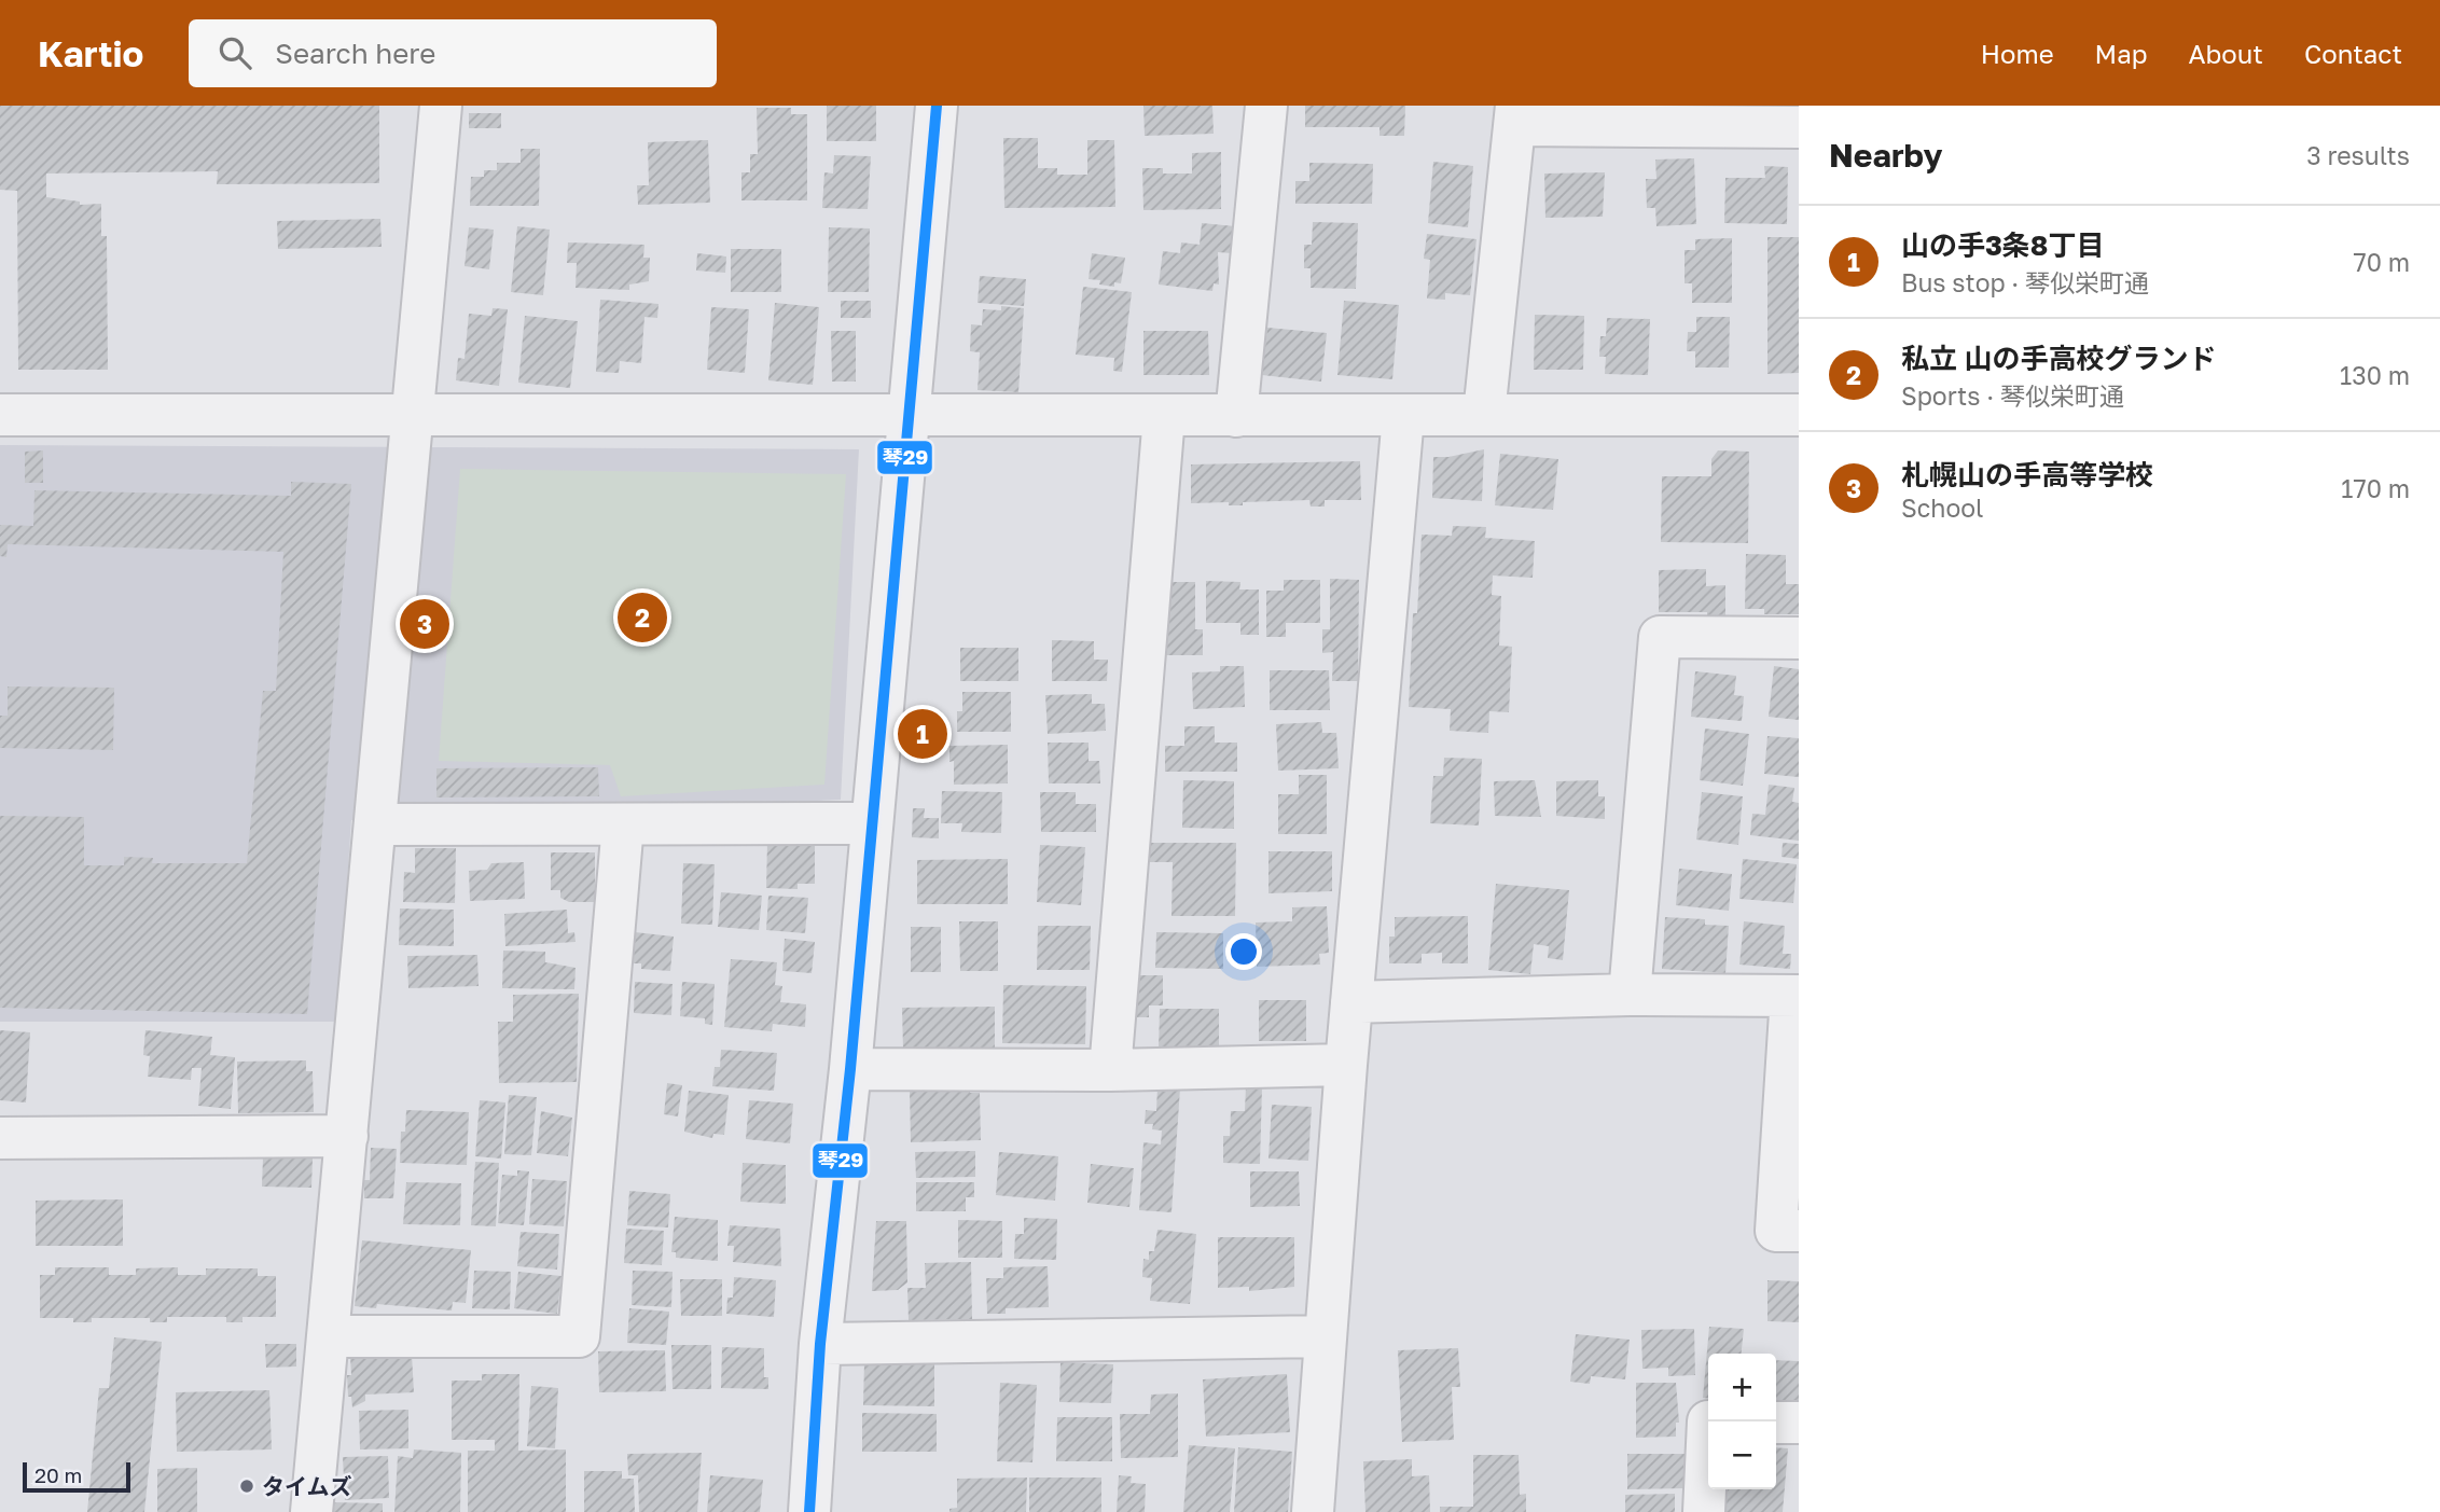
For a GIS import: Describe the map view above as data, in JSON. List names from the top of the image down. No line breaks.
{"places":["タイムズ"],"lines":["transit line 琴29"],"scale_bar":"20 m","page":{"header":"Kartio","search":"Search here","nav":["Home","Map","About","Contact"],"heading":["Nearby","3 results"],"list":[{"mark":"1","name":"山の手3条8丁目","note":"Bus stop · 琴似栄町通","value":"70 m"},{"mark":"2","name":"私立 山の手高校グランド","note":"Sports · 琴似栄町通","value":"130 m"},{"mark":"3","name":"札幌山の手高等学校","note":"School","value":"170 m"}],"pins":["2","3","1"],"map_buttons":["+","−"],"scale":"20 m"}}
